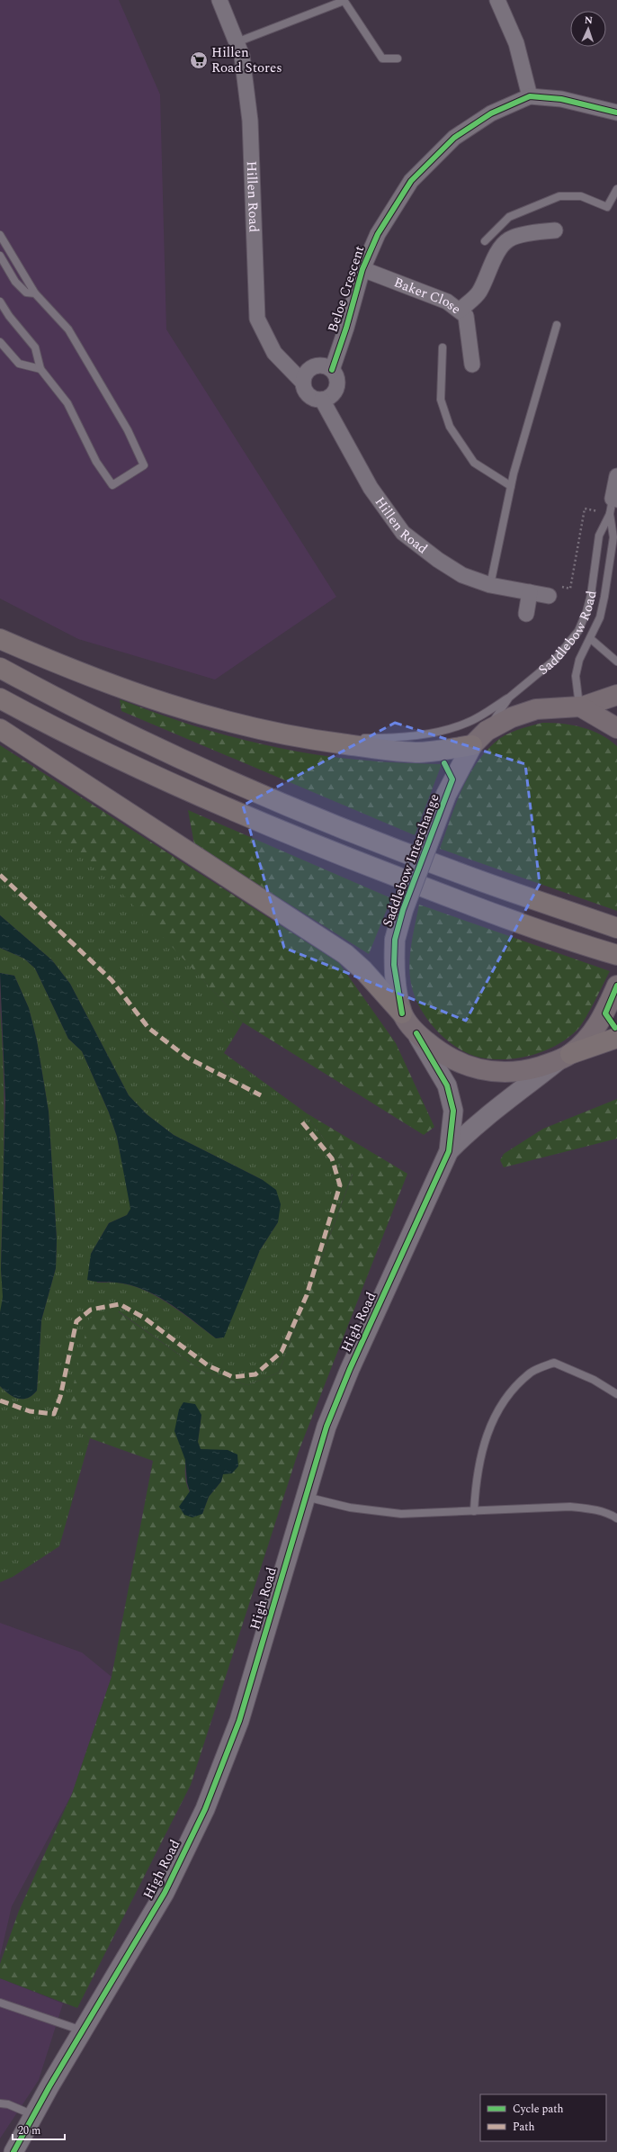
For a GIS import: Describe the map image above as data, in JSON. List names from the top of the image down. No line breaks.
{"streets":{"main road":["Saddlebow Interchange"],"street":["Hillen Road","Beloe Crescent","Baker Close","Saddlebow Road","High Road"]},"crossings":[["Hillen Road","Beloe Crescent"],["Beloe Crescent","Baker Close"],["Saddlebow Road","Saddlebow Interchange"],["Saddlebow Interchange","High Road"]],"places":{"supermarket":["Hillen Road Stores"]},"legend":["Cycle path","Path"],"scale_bar":"20 m","north":"top"}
